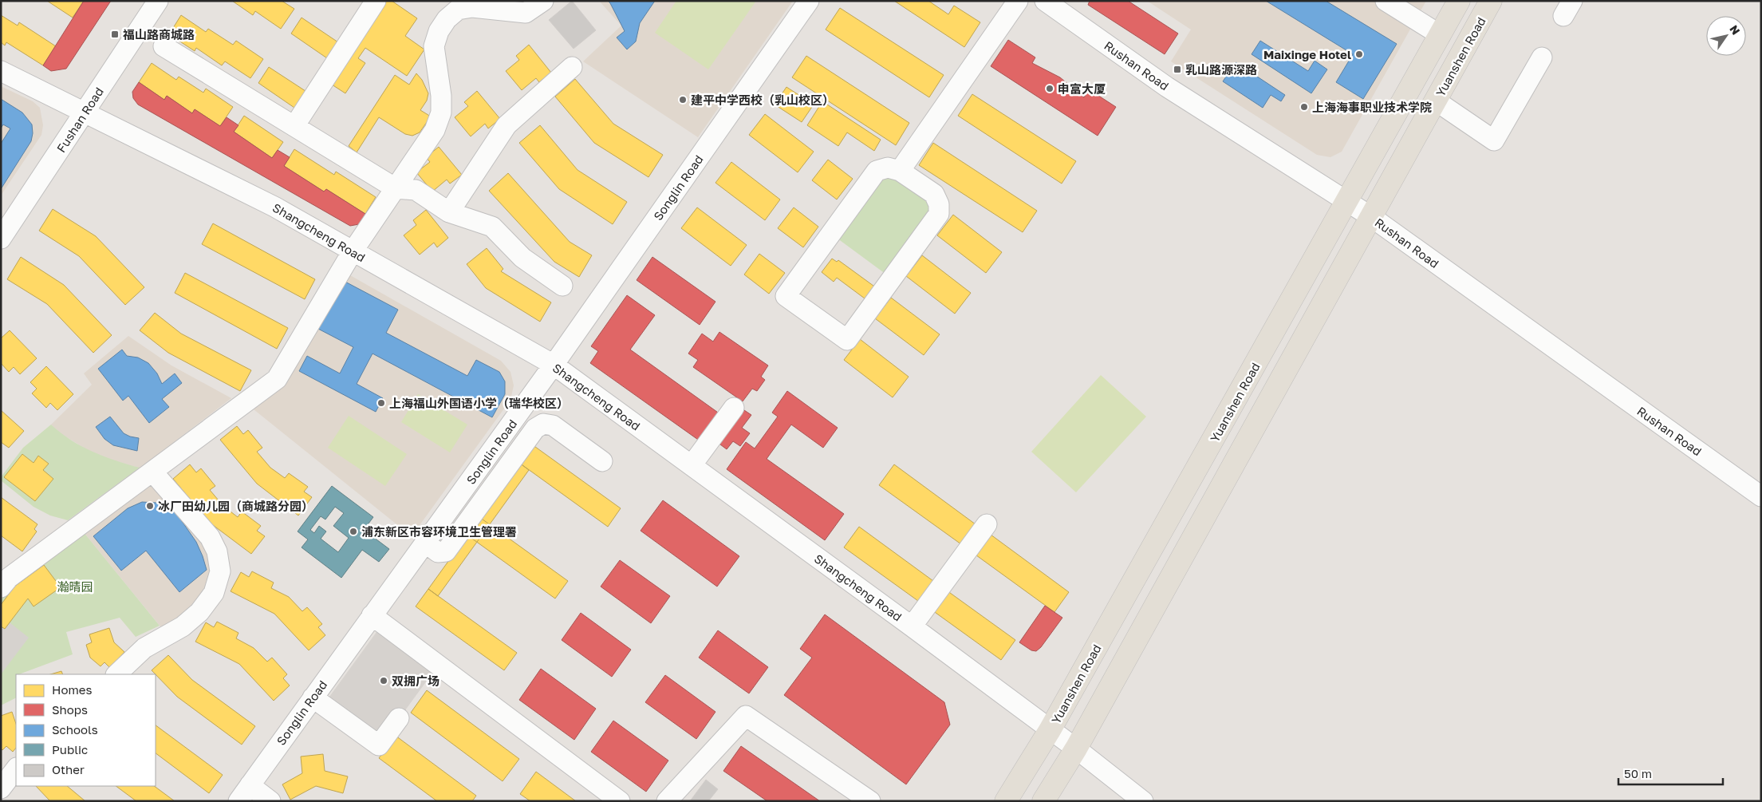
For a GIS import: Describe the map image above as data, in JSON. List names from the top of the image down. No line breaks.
{"streets":{"main road":["Yuanshen Road"],"street":["Rushan Road","Fushan Road","Songlin Road","Shangcheng Road"]},"crossings":[["Yuanshen Road","Rushan Road"],["Yuanshen Road","Shangcheng Road"],["Fushan Road","Shangcheng Road"],["Songlin Road","Shangcheng Road"]],"parks":["瀚晴园"],"places":{"transit":["福山路商城路","乳山路源深路"],"other":["Maixinge Hotel","申富大厦","建平中学西校（乳山校区）","上海海事职业技术学院","上海福山外国语小学（瑞华校区）","冰厂田幼儿园（商城路分园）","浦东新区市容环境卫生管理署","双拥广场"]},"legend":["Homes","Shops","Schools","Public","Other"],"scale_bar":"50 m","north":"top right"}
